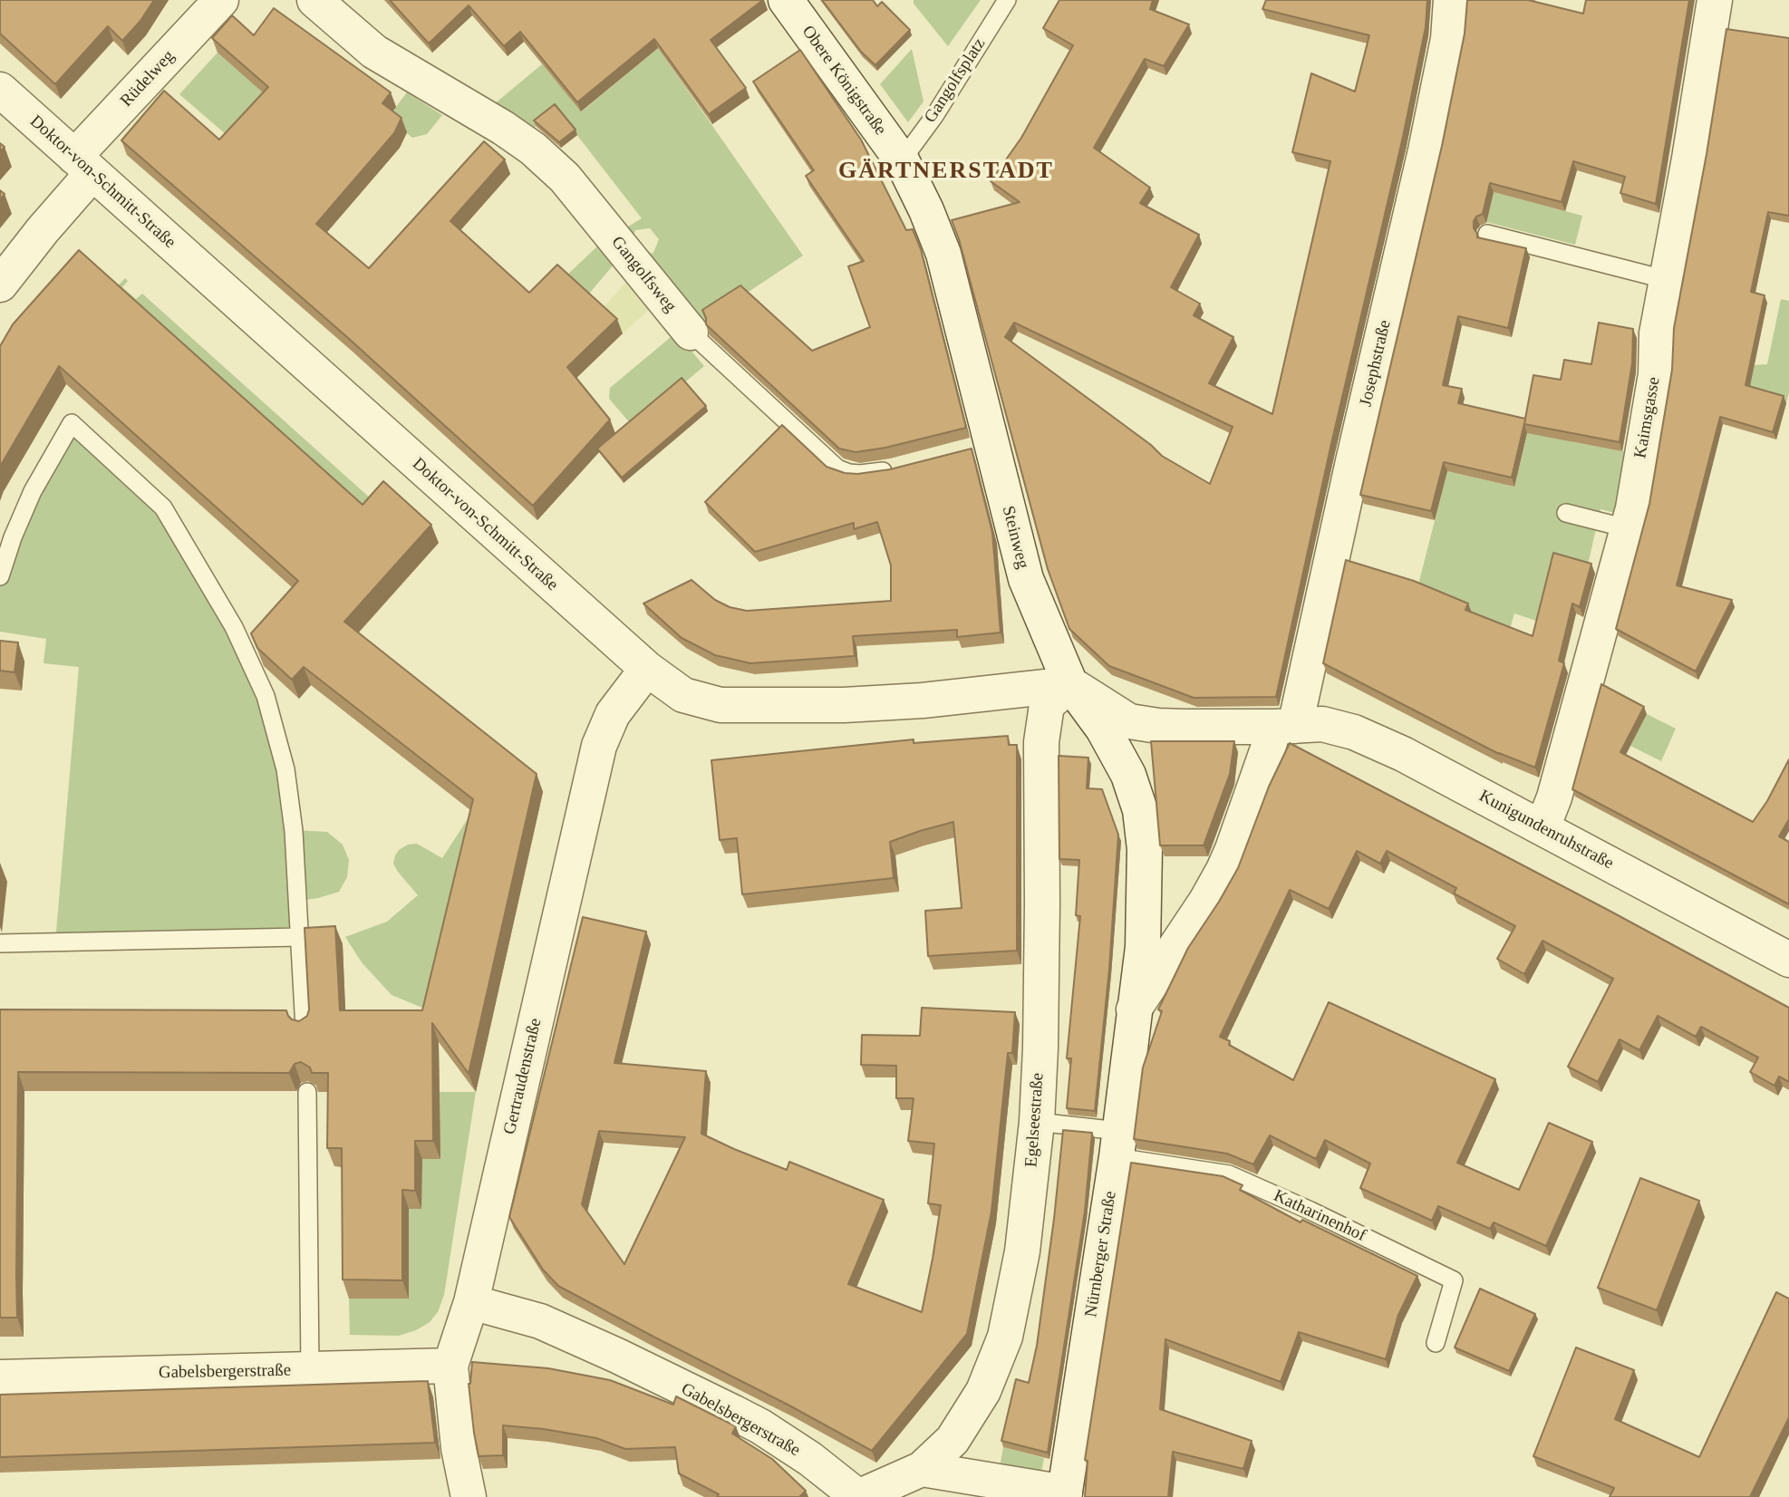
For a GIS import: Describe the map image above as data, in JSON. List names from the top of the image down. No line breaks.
{"streets":{"street":["Rüdelweg","Obere Königstraße","Doktor-von-Schmitt-Straße","Gangolfsweg","Josephstraße","Kaimsgasse","Steinweg","Kunigundenruhstraße","Gertraudenstraße","Egelseestraße","Nürnberger Straße","Gabelsbergerstraße"],"lane":["Gangolfsplatz","Katharinenhof"]},"crossings":[["Rüdelweg","Doktor-von-Schmitt-Straße"],["Obere Königstraße","Gangolfsplatz"],["Obere Königstraße","Steinweg"],["Gangolfsplatz","Steinweg"],["Doktor-von-Schmitt-Straße","Steinweg"],["Doktor-von-Schmitt-Straße","Gertraudenstraße"],["Doktor-von-Schmitt-Straße","Egelseestraße"],["Doktor-von-Schmitt-Straße","Nürnberger Straße"],["Josephstraße","Kunigundenruhstraße"],["Josephstraße","Nürnberger Straße"],["Kaimsgasse","Kunigundenruhstraße"],["Steinweg","Egelseestraße"],["Steinweg","Nürnberger Straße"],["Kunigundenruhstraße","Nürnberger Straße"],["Gertraudenstraße","Gabelsbergerstraße"],["Egelseestraße","Nürnberger Straße"],["Egelseestraße","Gabelsbergerstraße"],["Katharinenhof","Nürnberger Straße"]],"districts":["GÄRTNERSTADT"]}
